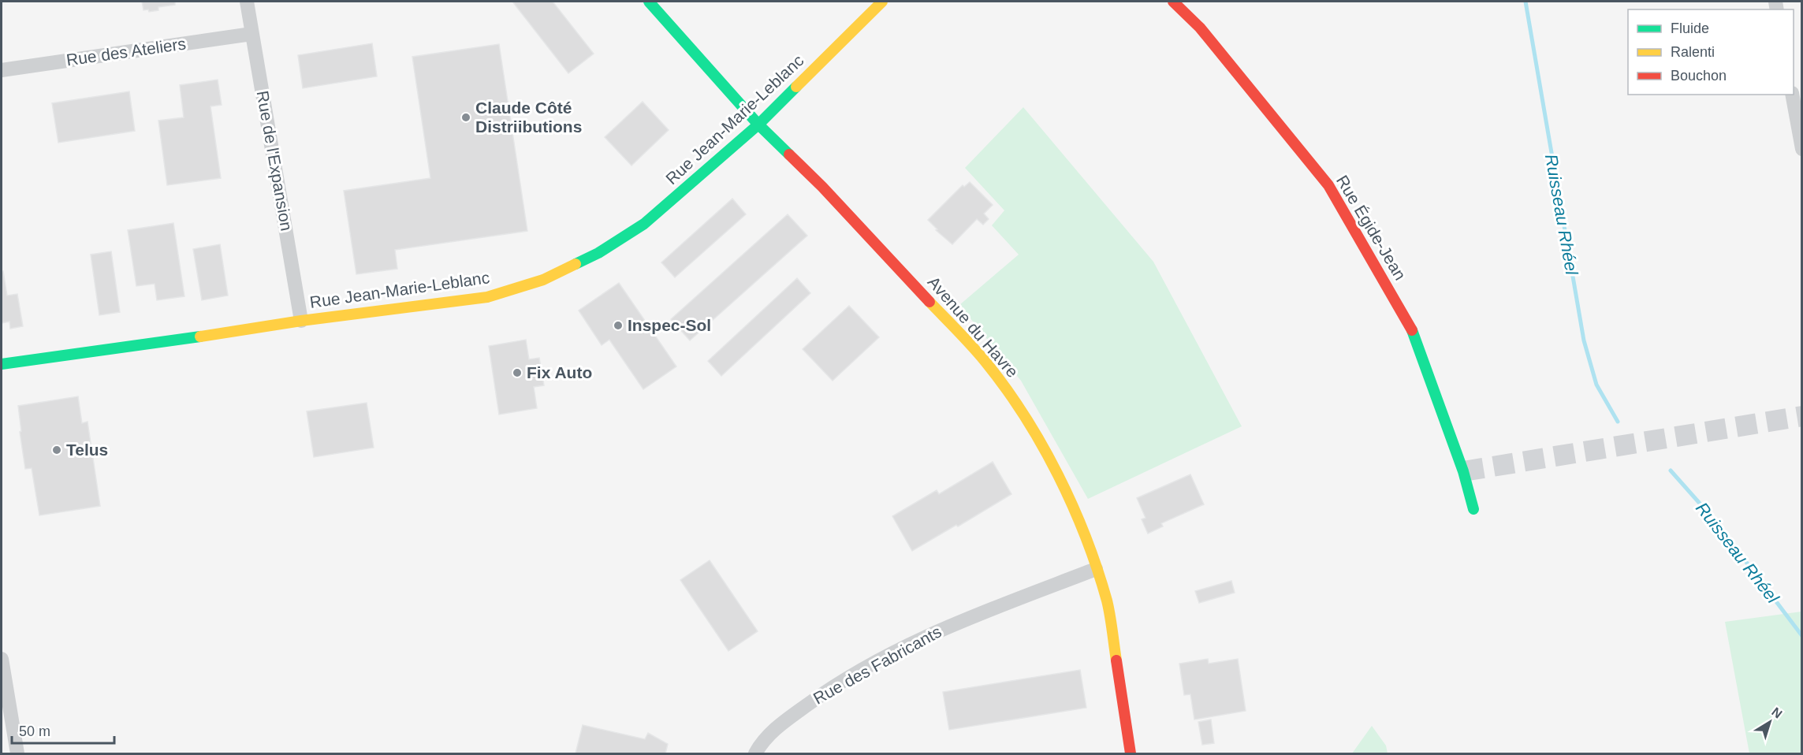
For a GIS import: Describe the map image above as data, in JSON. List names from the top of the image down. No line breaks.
{"streets":{"street":["Rue des Ateliers","Rue Jean-Marie-Leblanc","Rue de l'Expansion","Rue Égide-Jean","Avenue du Havre","Rue des Fabricants"]},"crossings":[["Rue des Ateliers","Rue de l'Expansion"],["Rue Jean-Marie-Leblanc","Rue de l'Expansion"],["Rue Jean-Marie-Leblanc","Avenue du Havre"],["Avenue du Havre","Rue des Fabricants"]],"water":["Ruisseau Rhéel"],"places":["Claude Côté Distriibutions","Inspec-Sol","Fix Auto","Telus"],"legend":["Fluide","Ralenti","Bouchon"],"scale_bar":"50 m","north":"top right"}
